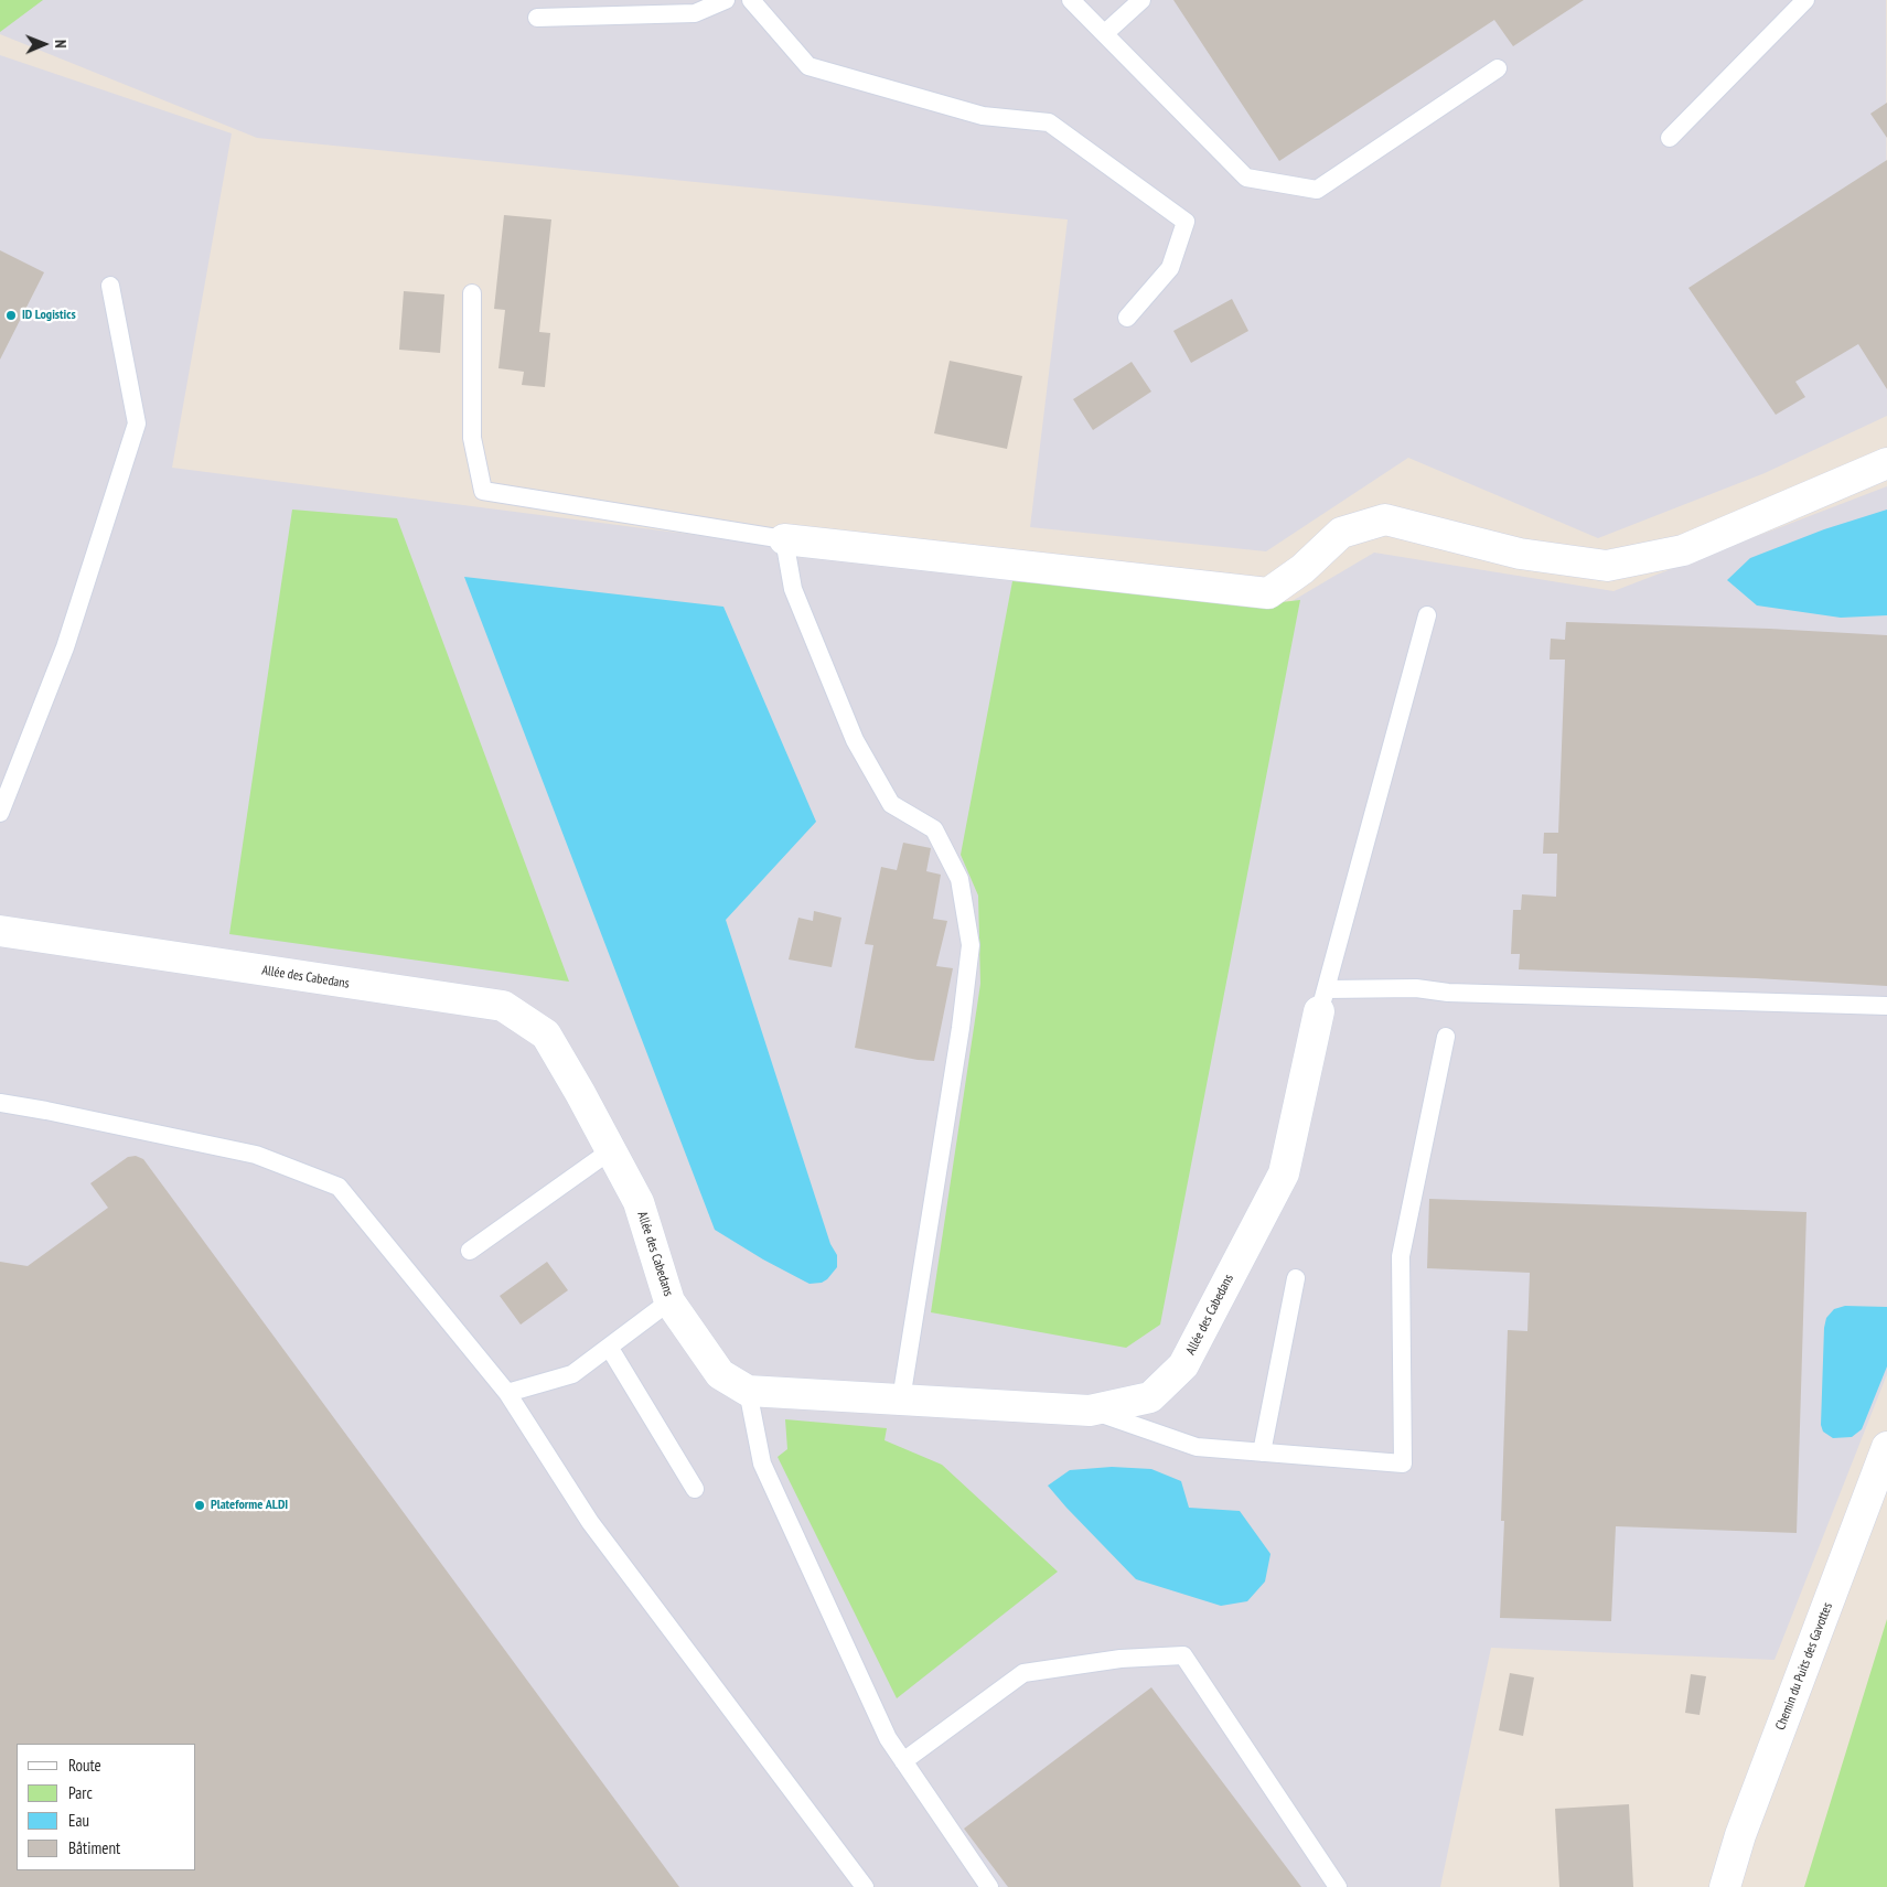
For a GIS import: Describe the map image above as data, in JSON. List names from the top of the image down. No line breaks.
{"streets":{"street":["Allée des Cabedans","Chemin du Puits des Gavottes"]},"places":["ID Logistics","Plateforme ALDI"],"legend":["Route","Parc","Eau","Bâtiment"],"north":"right"}
